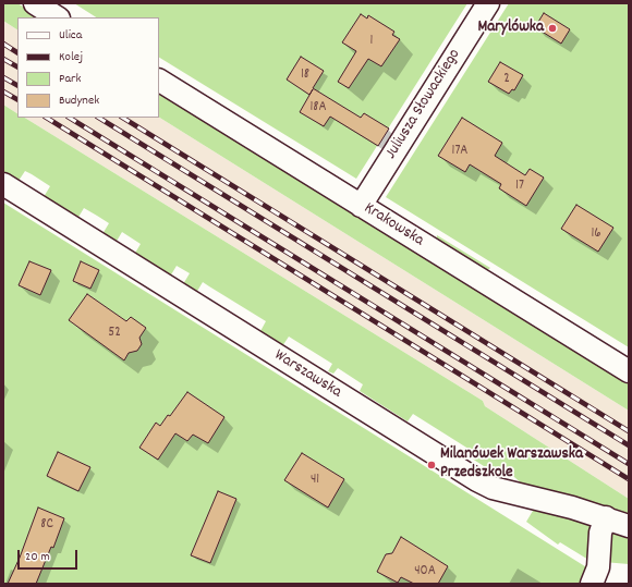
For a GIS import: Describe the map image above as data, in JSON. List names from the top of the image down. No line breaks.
{"streets":{"street":["Juliusza Słowackiego","Krakowska","Warszawska"]},"crossings":[["Juliusza Słowackiego","Krakowska"]],"places":["Marylówka","Milanówek Warszawska Przedszkole"],"house_numbers":["1","18","2","18A","17A","17","16","52","41","8C","40A"],"legend":["Ulica","Kolej","Park","Budynek"],"scale_bar":"20 m"}
